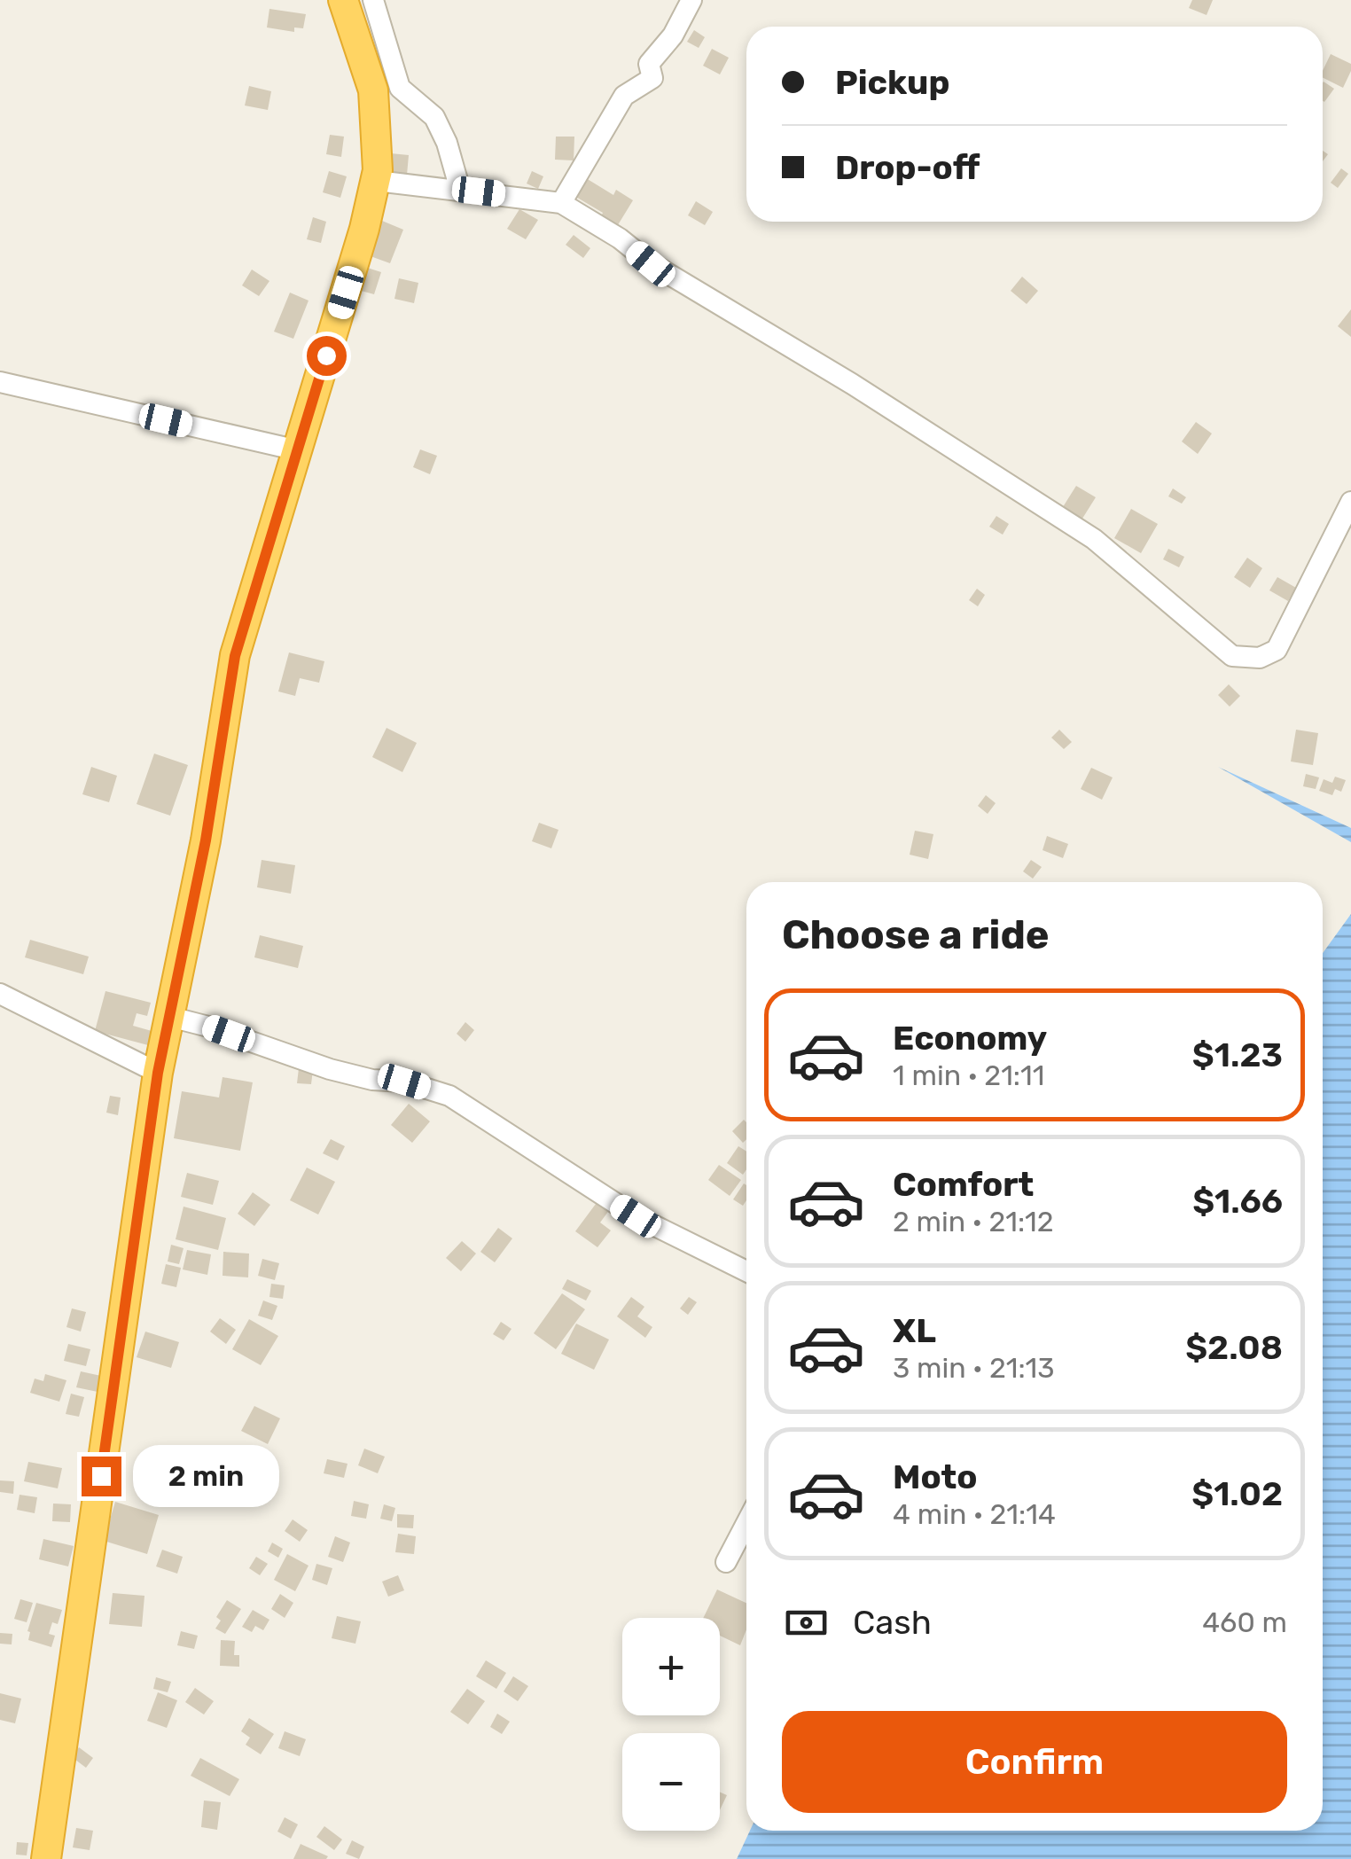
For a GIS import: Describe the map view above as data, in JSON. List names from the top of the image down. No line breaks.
{"page":{"banner":["Pickup","Drop-off"],"heading":"Choose a ride","list":[{"name":"Economy","note":"1 min · 21:11","value":"$1.23"},{"name":"Comfort","note":"2 min · 21:12","value":"$1.66"},{"name":"XL","note":"3 min · 21:13","value":"$2.08"},{"name":"Moto","note":"4 min · 21:14","value":"$1.02"}],"bubble":"2 min","pay":["Cash","460 m"],"map_buttons":["+","−"],"buttons":"Confirm"}}
